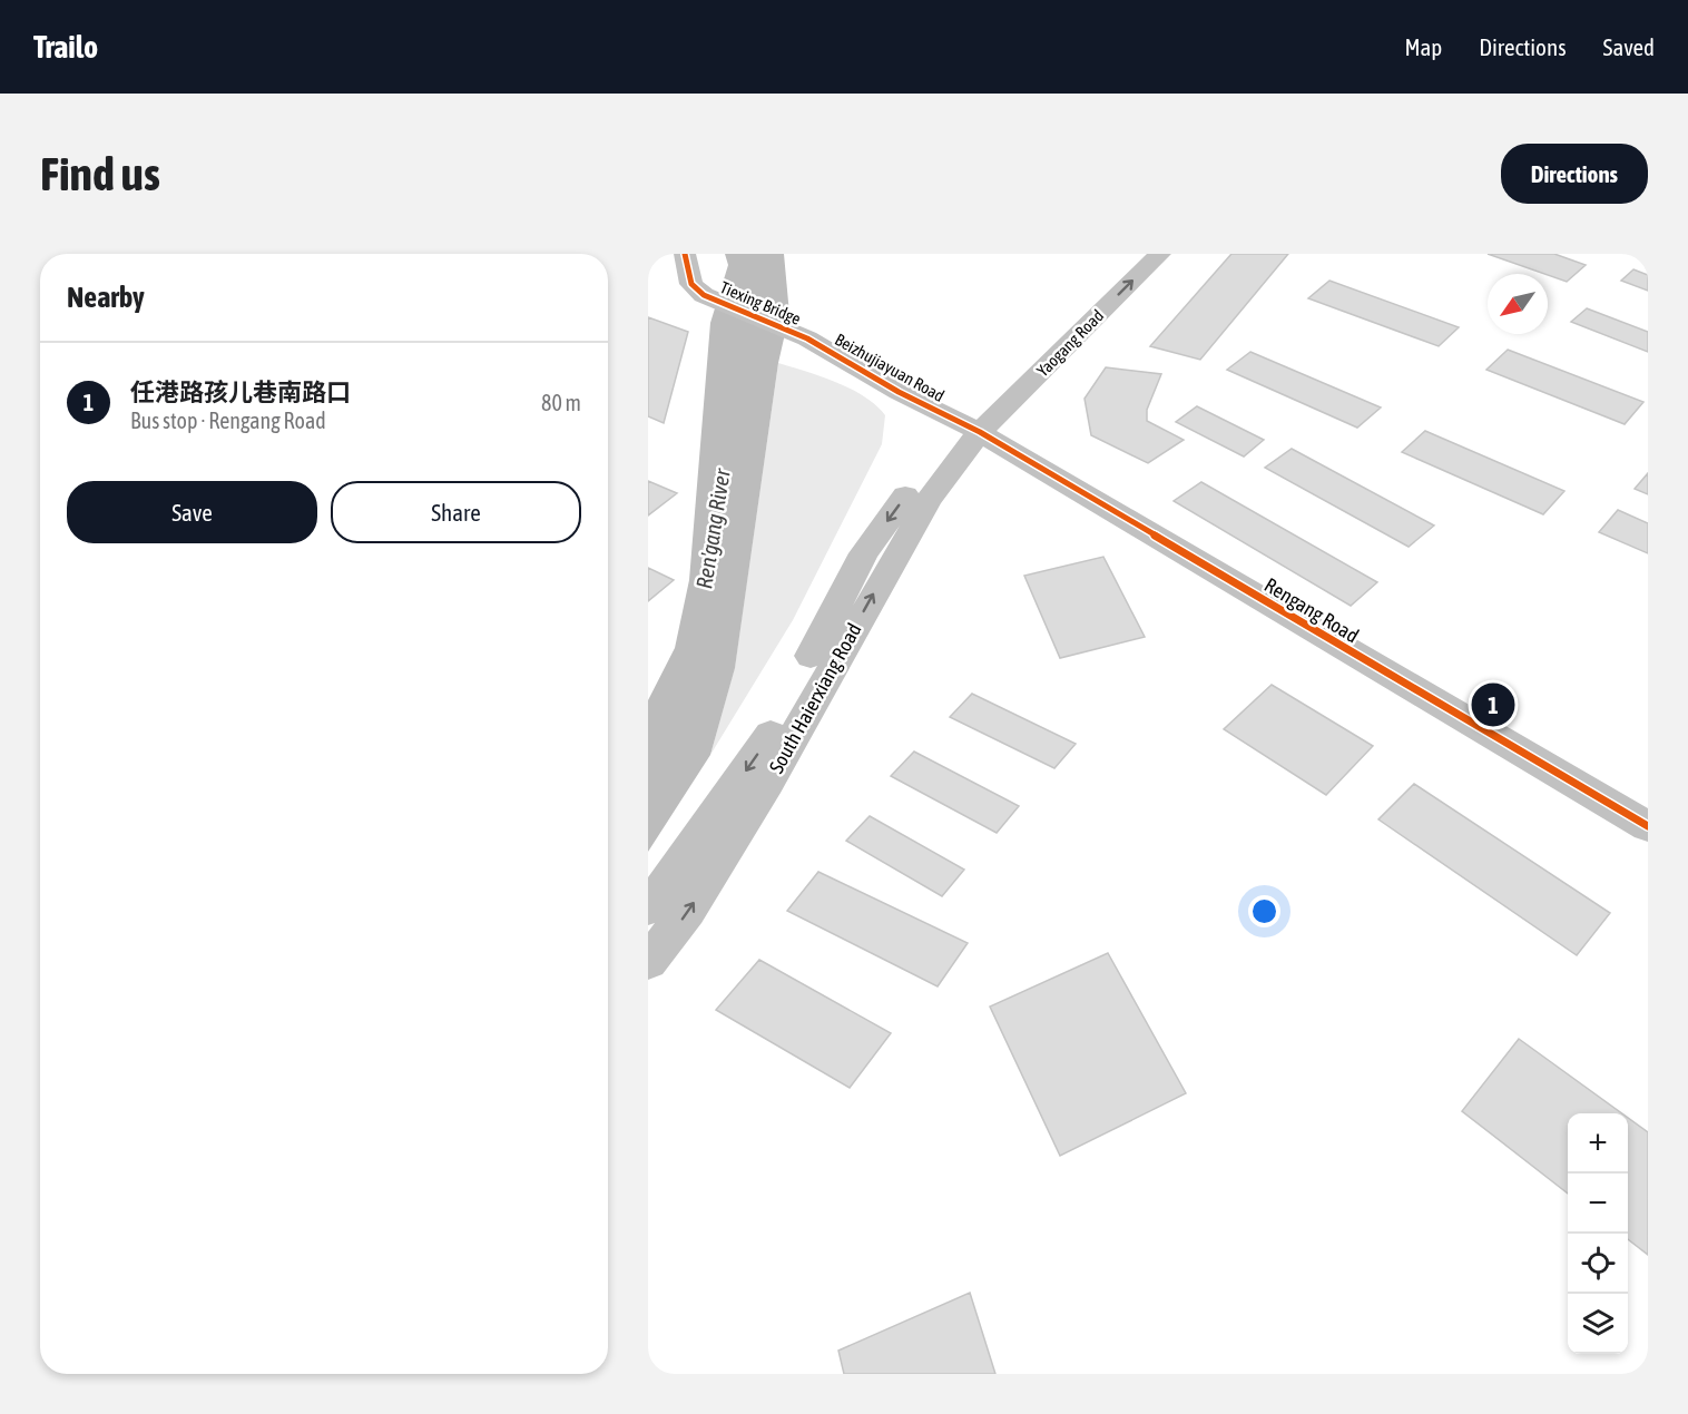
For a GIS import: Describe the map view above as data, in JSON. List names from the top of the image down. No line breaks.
{"streets":{"main road":["Tiexing Bridge","Yaogang Road","Beizhujiayuan Road","Rengang Road","South Haierxiang Road"]},"crossings":[["Tiexing Bridge","Beizhujiayuan Road"],["Yaogang Road","Beizhujiayuan Road"],["Yaogang Road","Rengang Road"],["Yaogang Road","South Haierxiang Road"],["Beizhujiayuan Road","Rengang Road"],["Beizhujiayuan Road","South Haierxiang Road"],["Rengang Road","South Haierxiang Road"]],"water":["Ren'gang River"],"north":"bottom left","page":{"header":"Trailo","nav":["Map","Directions","Saved"],"buttons":["Directions",["Save","Share"]],"title":"Find us","heading":"Nearby","list":[{"mark":"1","name":"任港路孩儿巷南路口","note":"Bus stop · Rengang Road","value":"80 m"}],"pins":"1","map_buttons":["+","−"]}}
